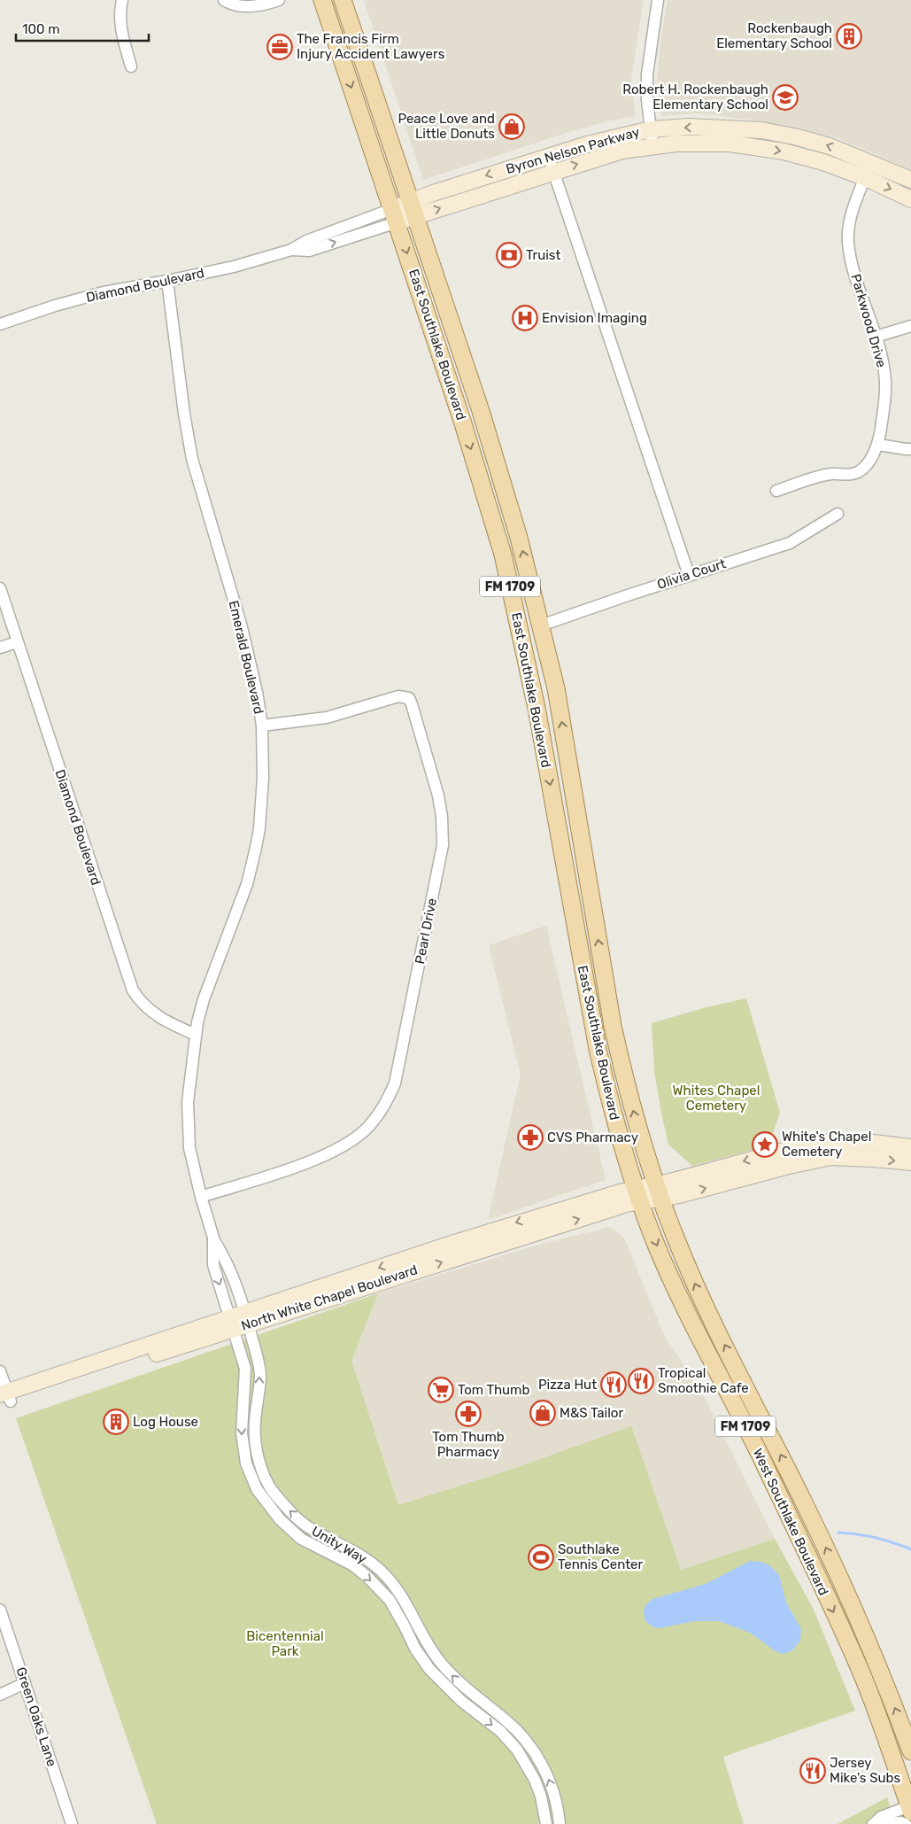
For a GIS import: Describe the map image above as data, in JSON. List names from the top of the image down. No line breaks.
{"streets":{"main road":["Byron Nelson Parkway","East Southlake Boulevard","FM 1709","North White Chapel Boulevard","West Southlake Boulevard"],"street":["Diamond Boulevard","Parkwood Drive","Olivia Court","Emerald Boulevard","Pearl Drive","Unity Way","Green Oaks Lane"]},"crossings":[["Byron Nelson Parkway","Diamond Boulevard"],["Byron Nelson Parkway","Parkwood Drive"],["Byron Nelson Parkway","East Southlake Boulevard"],["Diamond Boulevard","East Southlake Boulevard"],["Diamond Boulevard","Emerald Boulevard"],["East Southlake Boulevard","Olivia Court"],["East Southlake Boulevard","North White Chapel Boulevard"],["East Southlake Boulevard","West Southlake Boulevard"],["Emerald Boulevard","Pearl Drive"],["Emerald Boulevard","North White Chapel Boulevard"],["Emerald Boulevard","Unity Way"],["North White Chapel Boulevard","West Southlake Boulevard"],["North White Chapel Boulevard","Unity Way"]],"parks":["Whites Chapel Cemetery","Bicentennial Park"],"places":{"building":["Rockenbaugh Elementary School","Log House"],"office":["The Francis Firm Injury Accident Lawyers"],"school or university":["Robert H. Rockenbaugh Elementary School"],"shop":["Peace Love and Little Donuts","M&S Tailor"],"bank":["Truist"],"hospital":["Envision Imaging"],"pharmacy":["CVS Pharmacy","Tom Thumb Pharmacy"],"place":["White's Chapel Cemetery"],"restaurant":["Tropical Smoothie Cafe","Pizza Hut","Jersey Mike's Subs"],"supermarket":["Tom Thumb"],"sports":["Southlake Tennis Center"]},"scale_bar":"100 m"}
